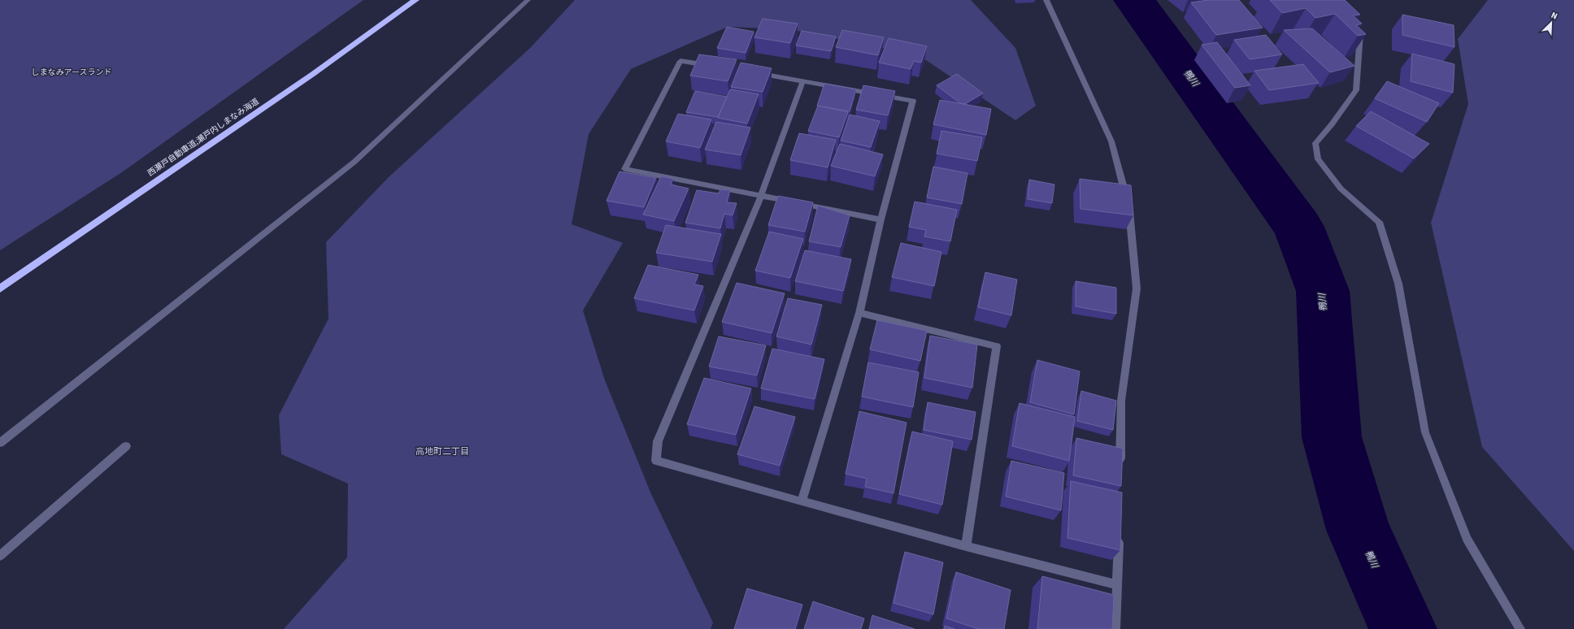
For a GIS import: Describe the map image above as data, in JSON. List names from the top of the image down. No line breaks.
{"streets":{"highway":["西瀬戸自動車道;瀬戸内しまなみ海道"]},"districts":["高地町二丁目"],"water":["鴨川"],"parks":["しまなみアースランド"],"north":"top right"}
